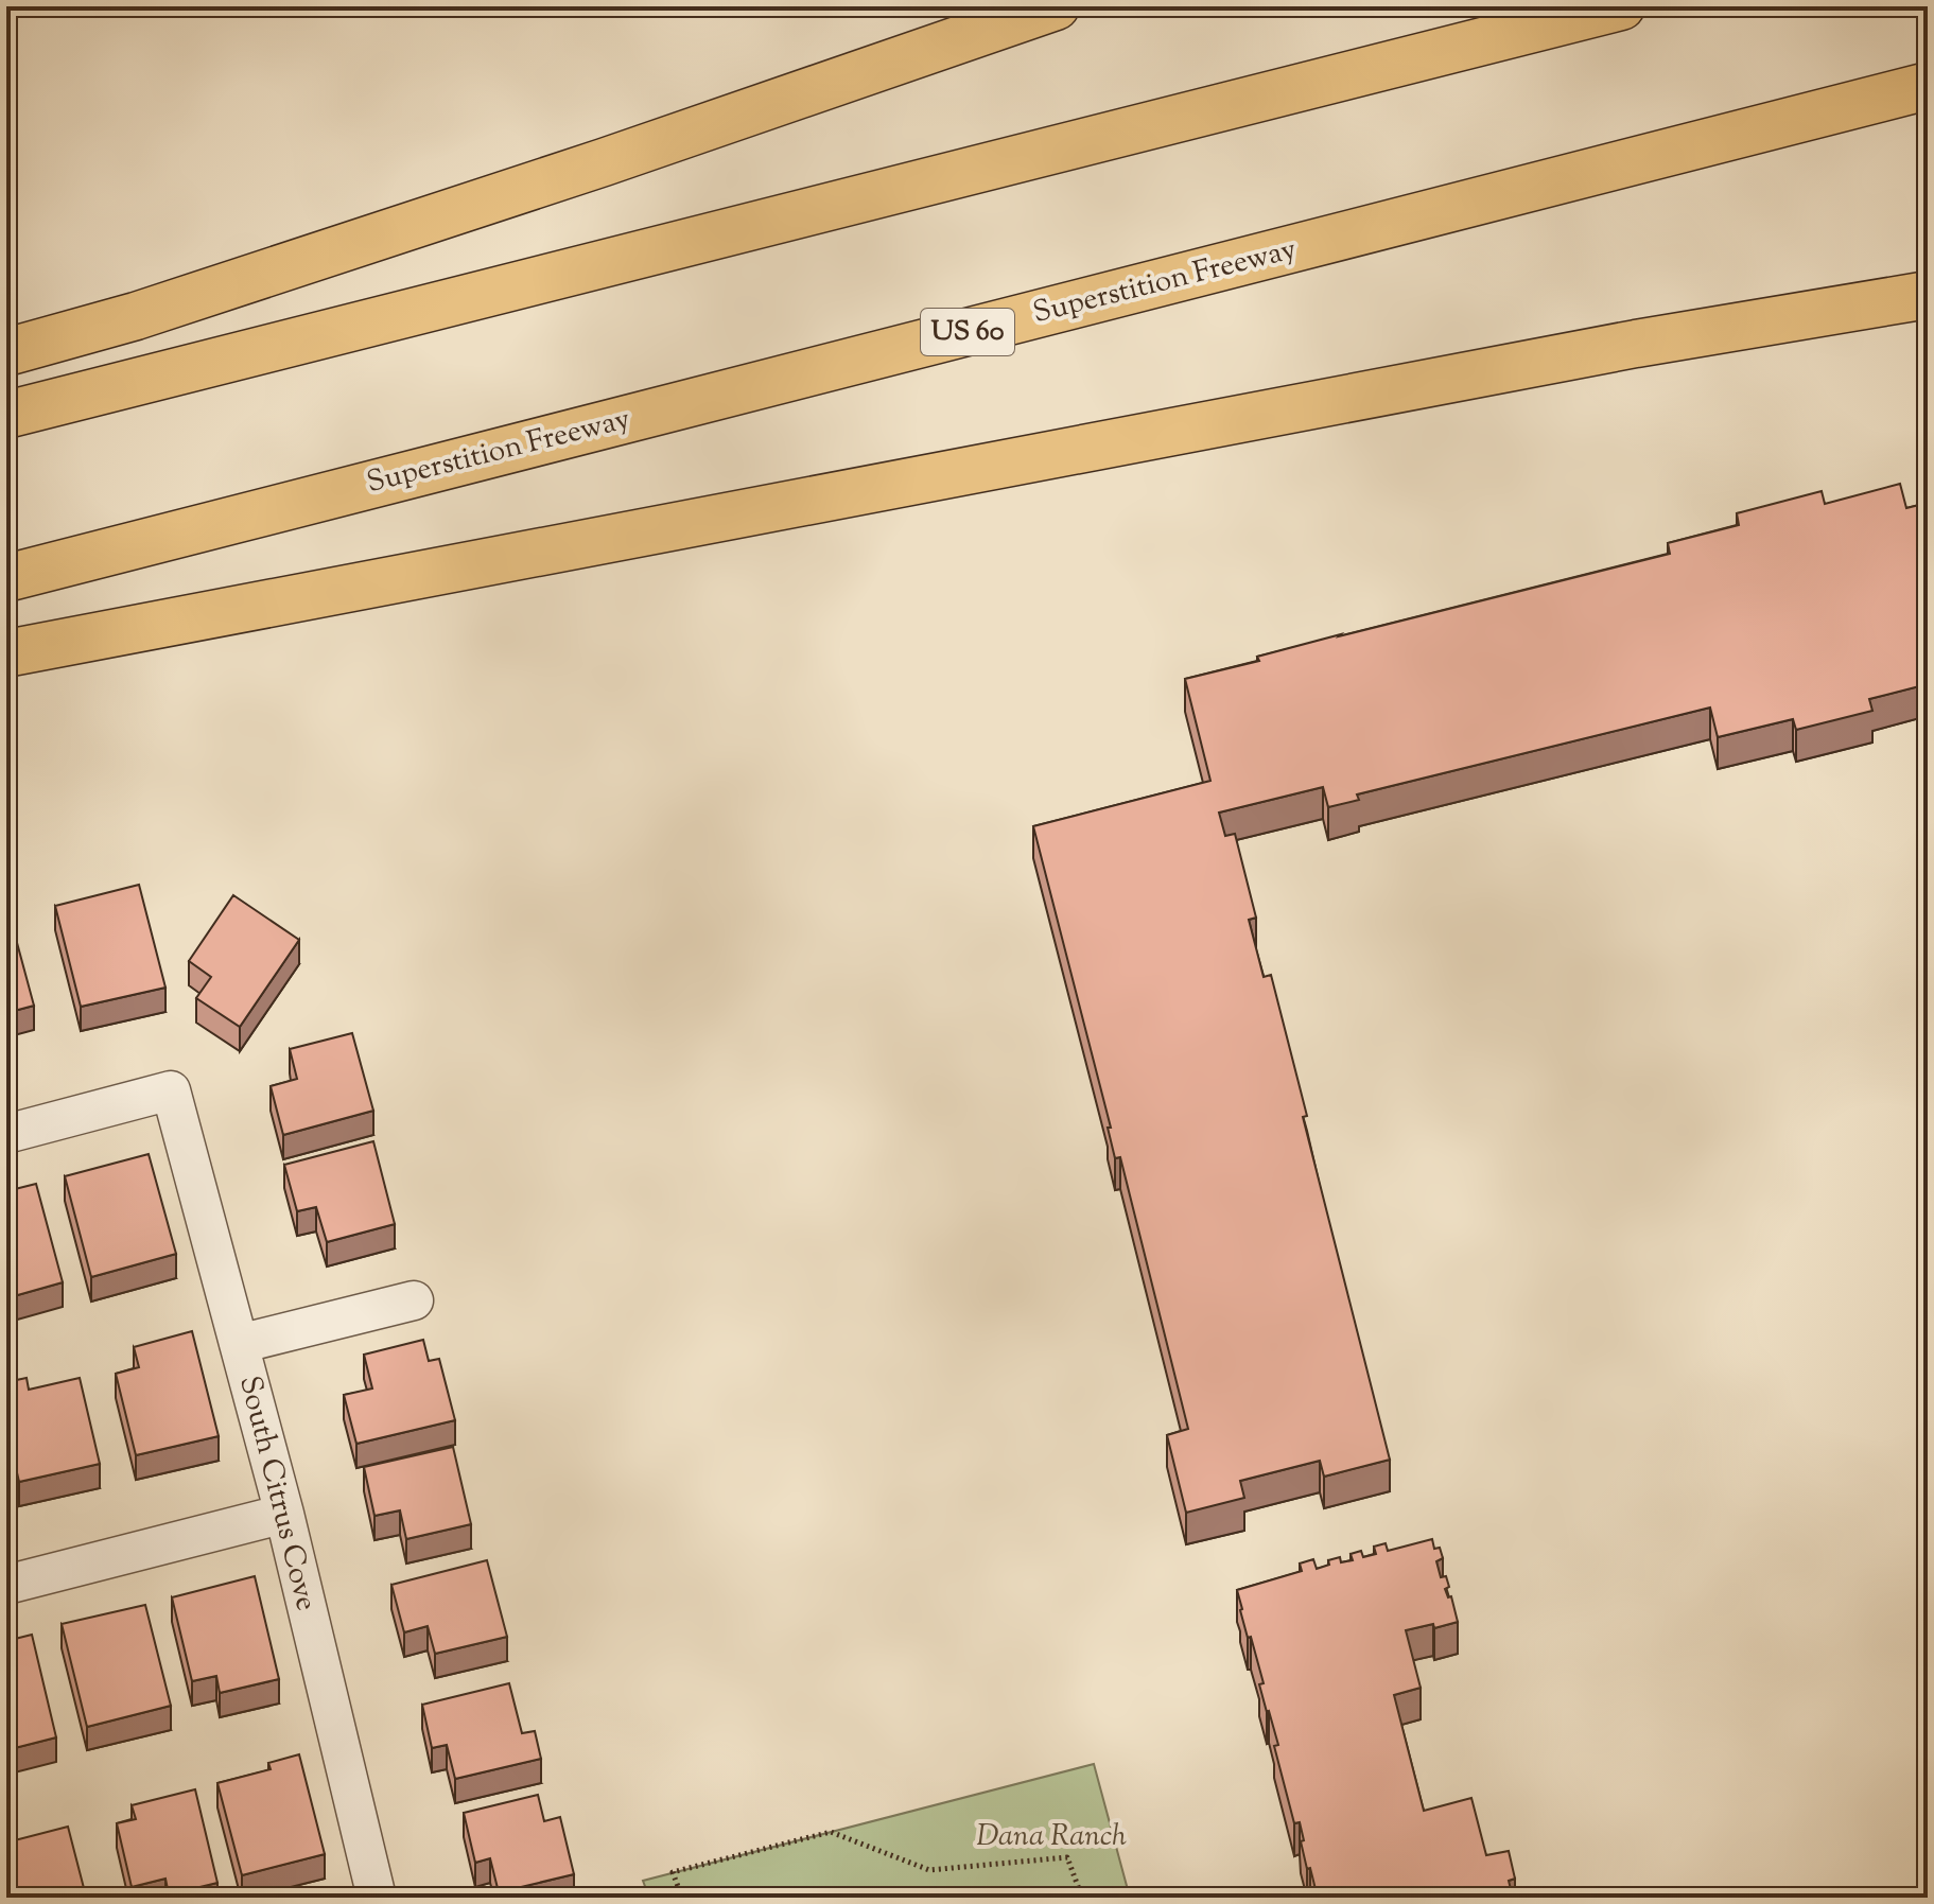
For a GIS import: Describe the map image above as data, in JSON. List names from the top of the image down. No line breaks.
{"streets":{"highway":["Superstition Freeway","US 60"],"street":["South Citrus Cove"]},"parks":["Dana Ranch"]}
